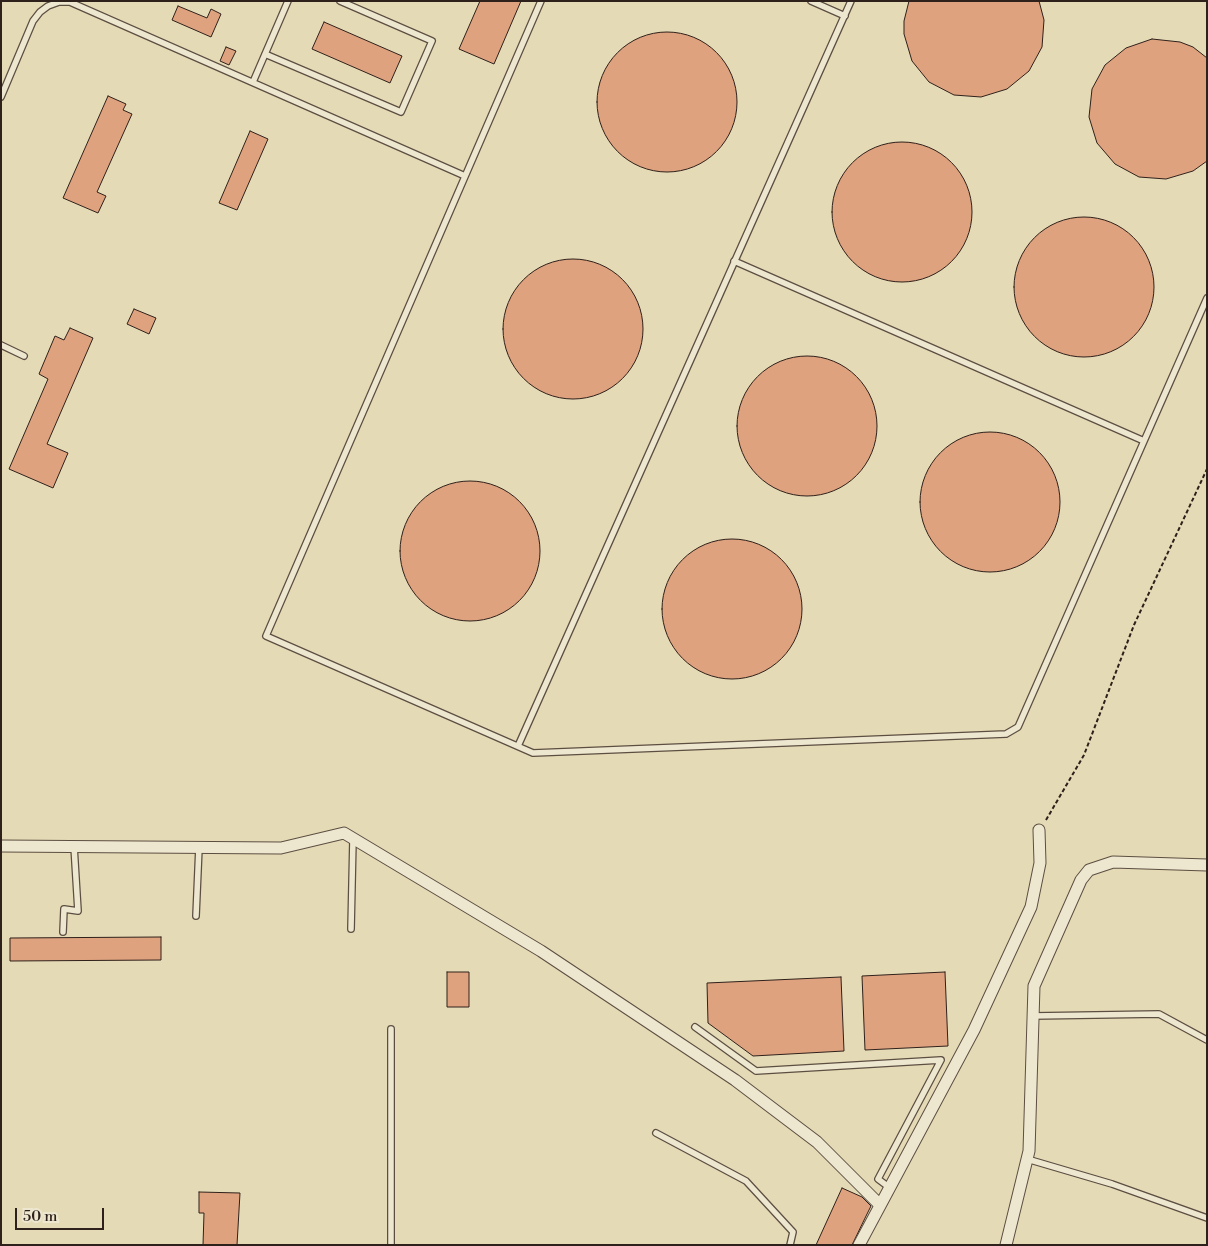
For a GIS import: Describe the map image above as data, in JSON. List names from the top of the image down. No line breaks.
{"scale_bar":"50 m"}
